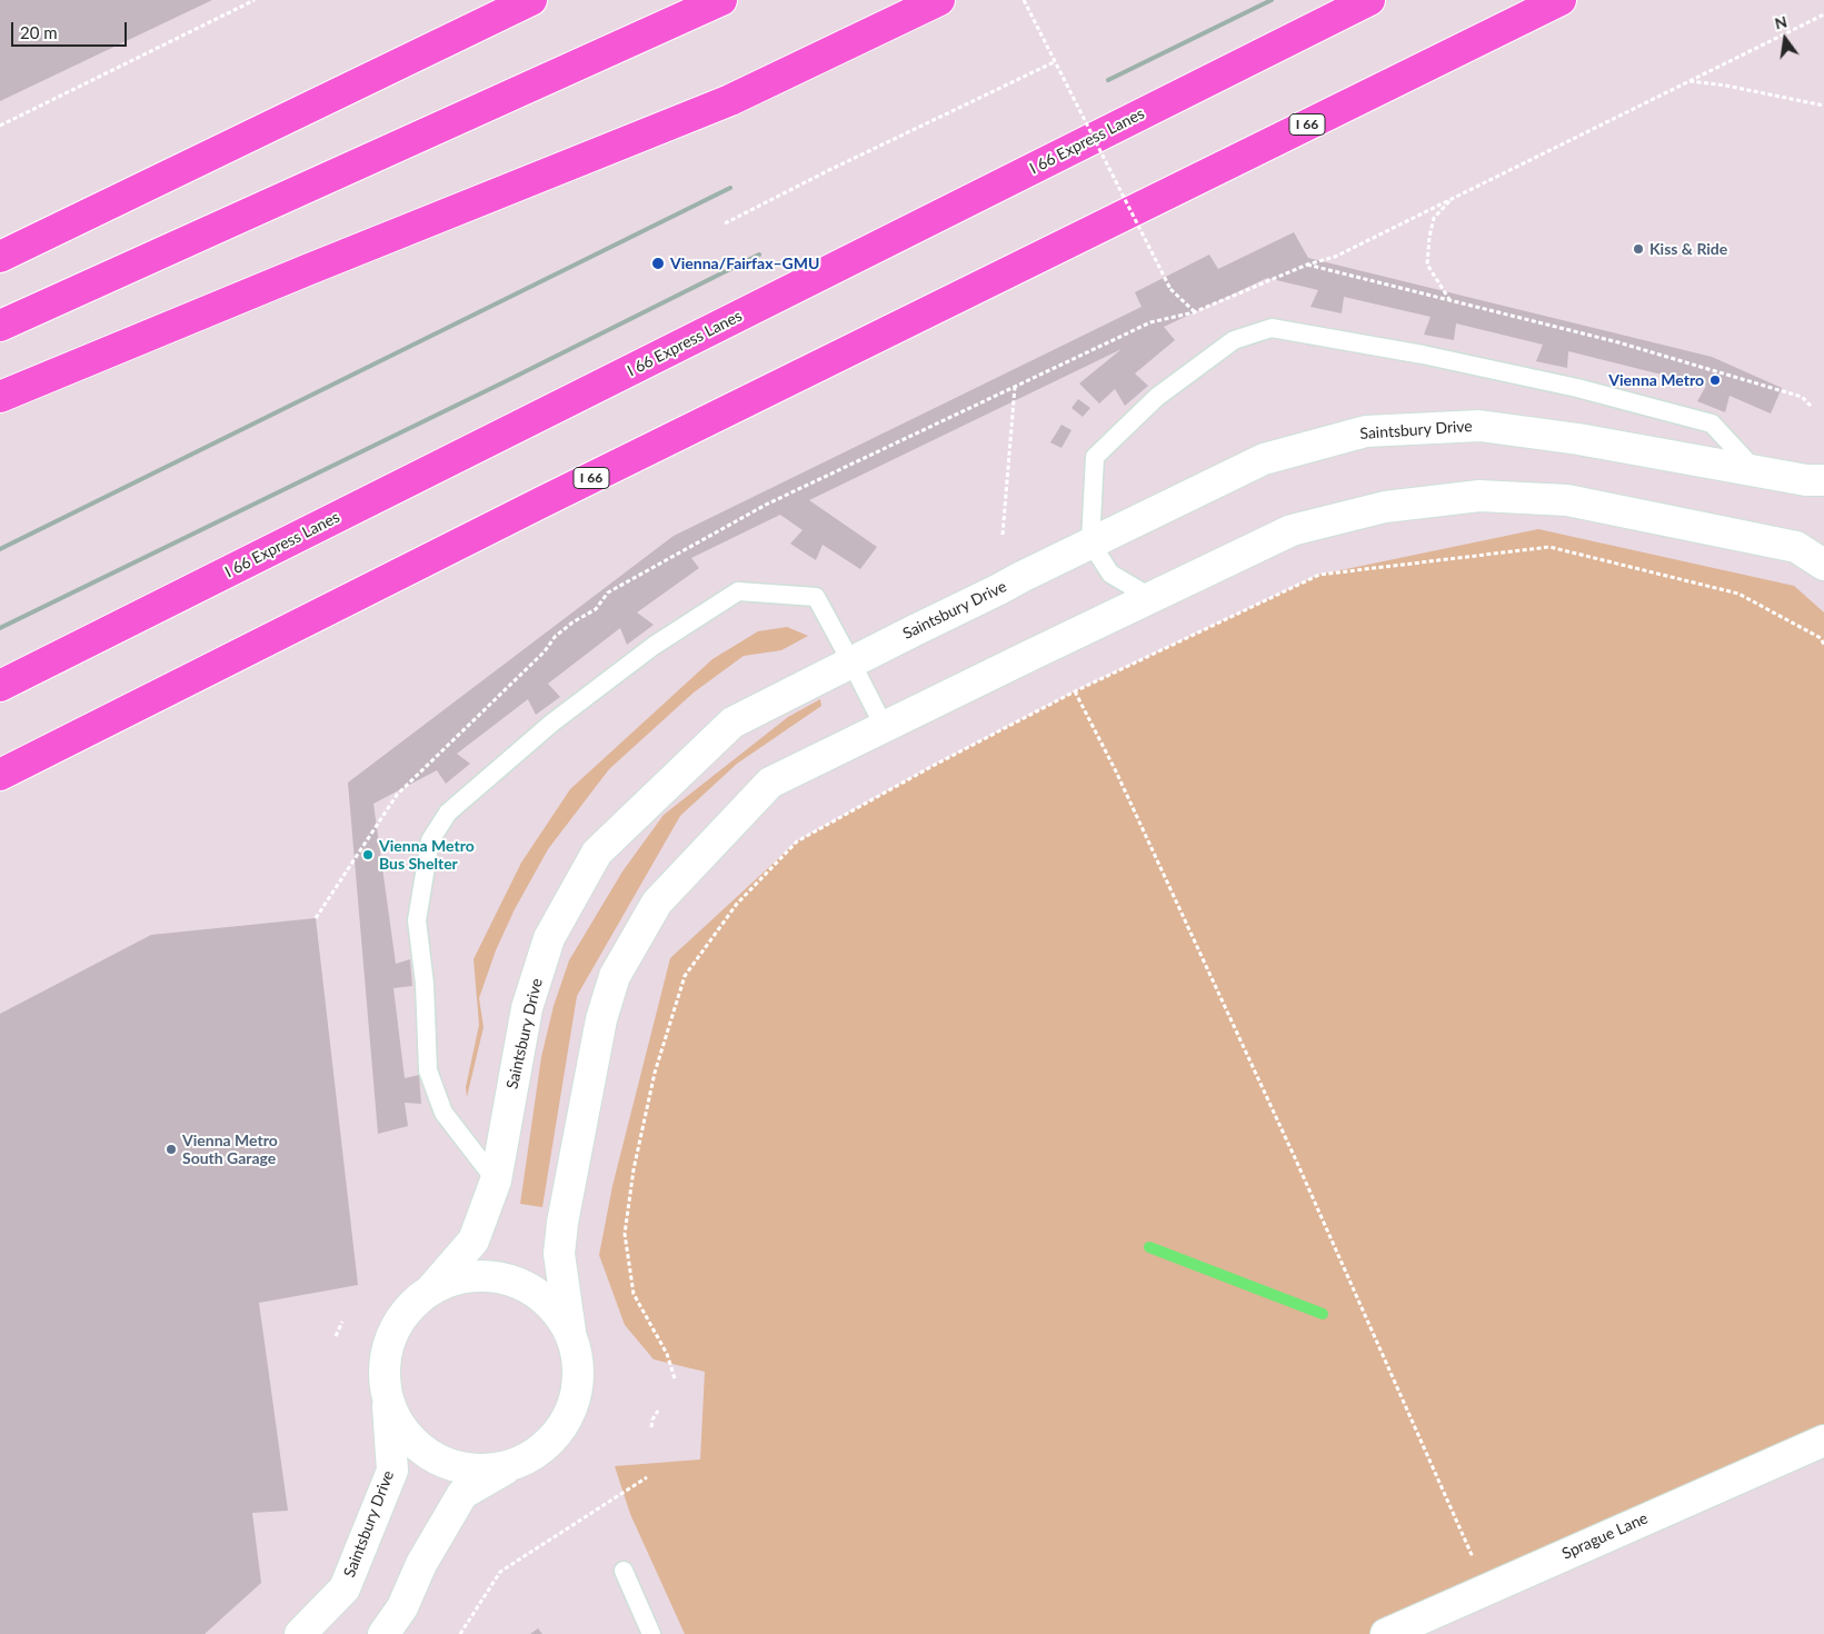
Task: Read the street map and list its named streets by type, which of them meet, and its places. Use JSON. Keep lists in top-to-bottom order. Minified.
{"streets":{"highway":["I 66","I 66 Express Lanes"],"street":["Saintsbury Drive","Sprague Lane"]},"places":["Kiss & Ride","Vienna/Fairfax–GMU","Vienna Metro","Vienna Metro Bus Shelter","Vienna Metro South Garage"],"scale_bar":"20 m","north":"top"}
